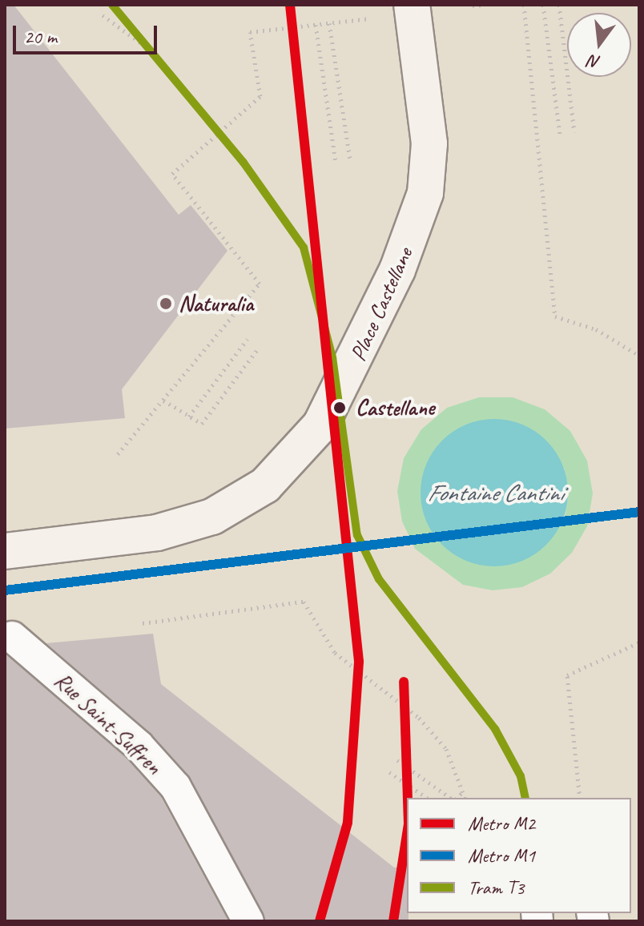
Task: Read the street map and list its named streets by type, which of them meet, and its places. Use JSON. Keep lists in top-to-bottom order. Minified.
{"streets":{"main road":["Place Castellane"],"street":["Rue Saint-Suffren"]},"water":["Fontaine Cantini"],"places":["Naturalia","Castellane"],"lines":["metro line M2","tram line T3","metro line M1"],"legend":["Metro M2","Metro M1","Tram T3"],"scale_bar":"20 m","north":"bottom"}
